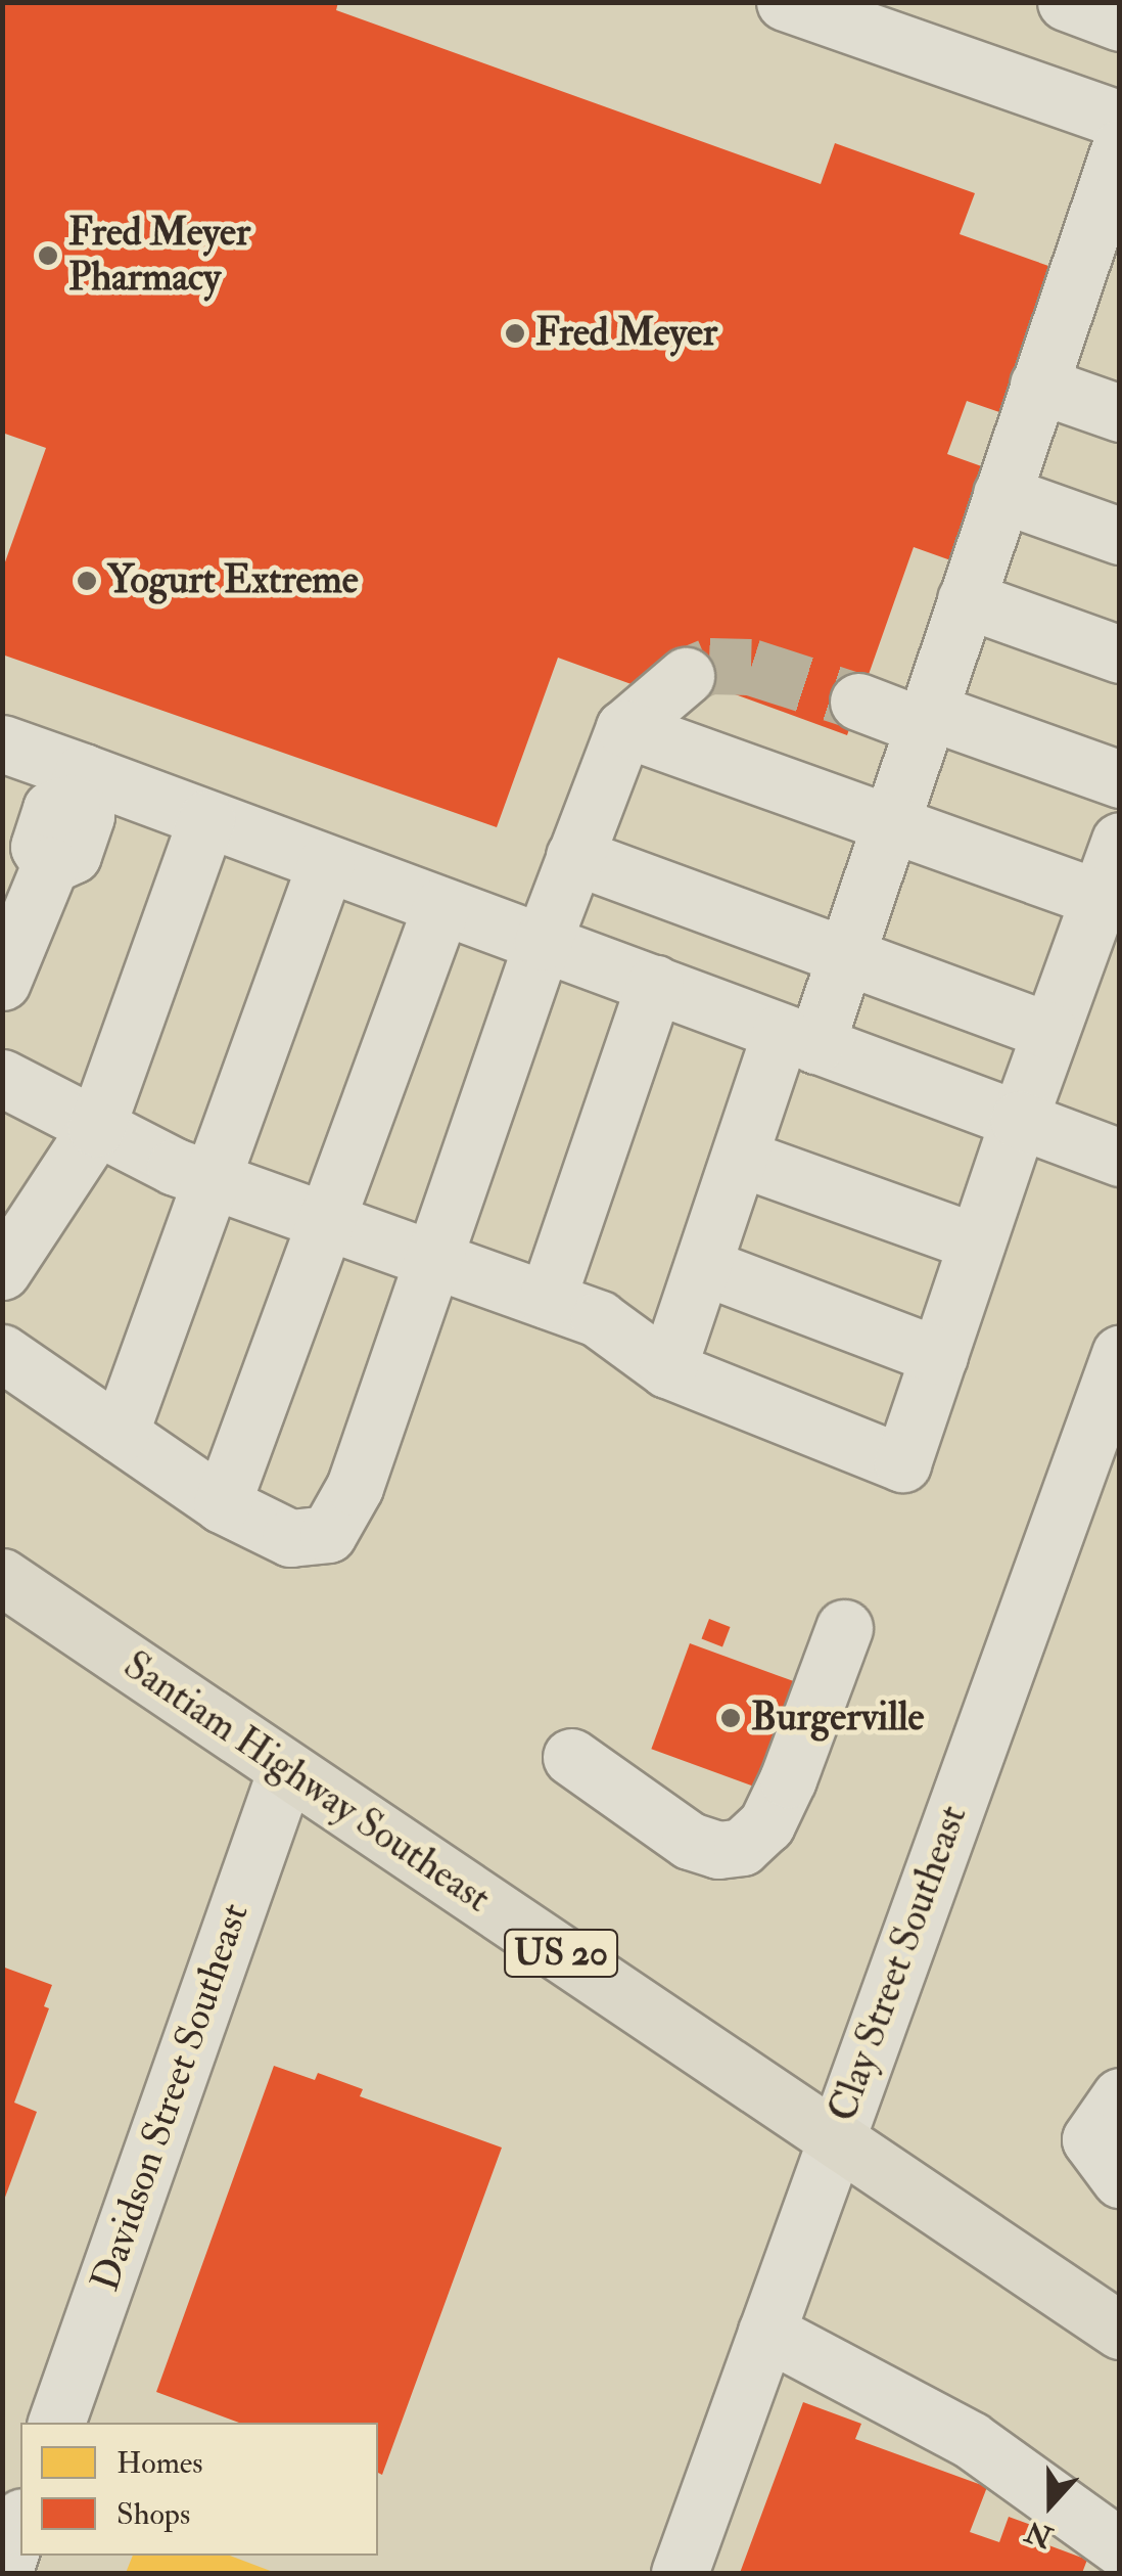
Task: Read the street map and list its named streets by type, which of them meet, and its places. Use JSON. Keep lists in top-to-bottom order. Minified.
{"streets":{"main road":["Santiam Highway Southeast","US 20"],"street":["Clay Street Southeast","Davidson Street Southeast"]},"crossings":[["Santiam Highway Southeast","Clay Street Southeast"],["Santiam Highway Southeast","Davidson Street Southeast"]],"places":["Fred Meyer Pharmacy","Fred Meyer","Yogurt Extreme","Burgerville"],"legend":["Homes","Shops"],"north":"bottom"}
